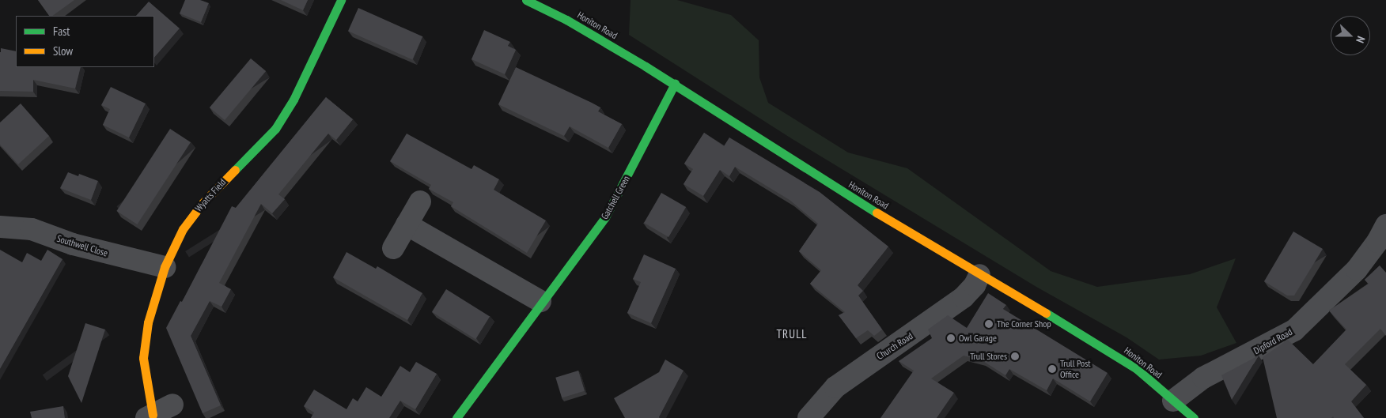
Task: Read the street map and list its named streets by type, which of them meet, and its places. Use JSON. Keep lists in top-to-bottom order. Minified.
{"streets":{"street":["Honiton Road","Wyatts Field","Gatchell Green","Southwell Close","Dipford Road","Church Road"]},"crossings":[["Honiton Road","Gatchell Green"],["Honiton Road","Dipford Road"],["Honiton Road","Church Road"],["Wyatts Field","Southwell Close"]],"districts":["TRULL"],"places":["The Corner Shop","Owl Garage","Trull Stores","Trull Post Office"],"legend":["Fast","Slow"],"north":"right"}
